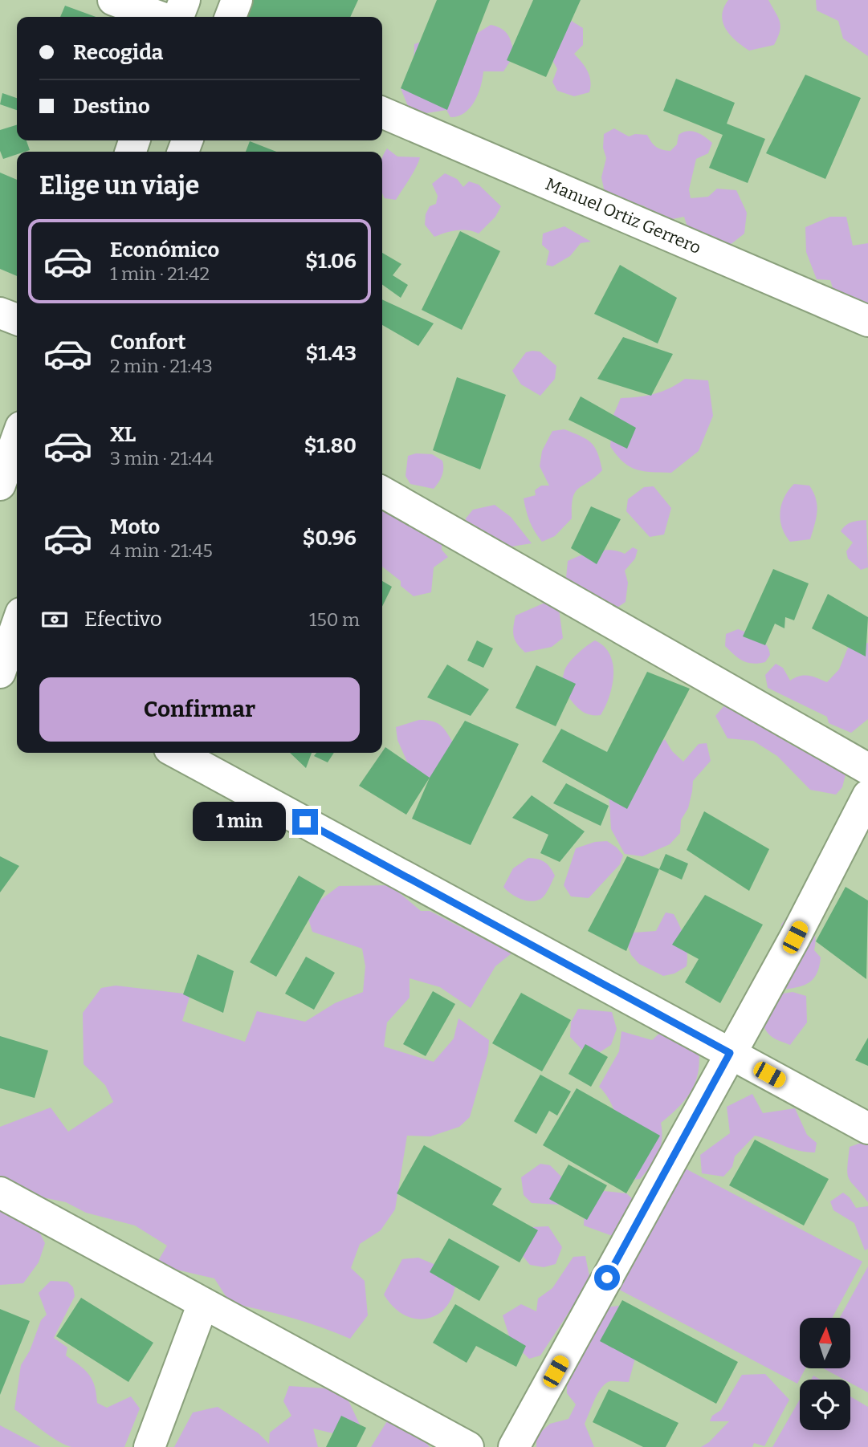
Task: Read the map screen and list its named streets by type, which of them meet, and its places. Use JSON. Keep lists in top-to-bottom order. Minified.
{"streets":{"street":["Manuel Ortiz Gerrero"]},"north":"top","page":{"banner":["Recogida","Destino"],"heading":"Elige un viaje","list":[{"name":"Económico","note":"1 min · 21:42","value":"$1.06"},{"name":"Confort","note":"2 min · 21:43","value":"$1.43"},{"name":"XL","note":"3 min · 21:44","value":"$1.80"},{"name":"Moto","note":"4 min · 21:45","value":"$0.96"}],"pay":["Efectivo","150 m"],"buttons":"Confirmar","bubble":"1 min"}}
